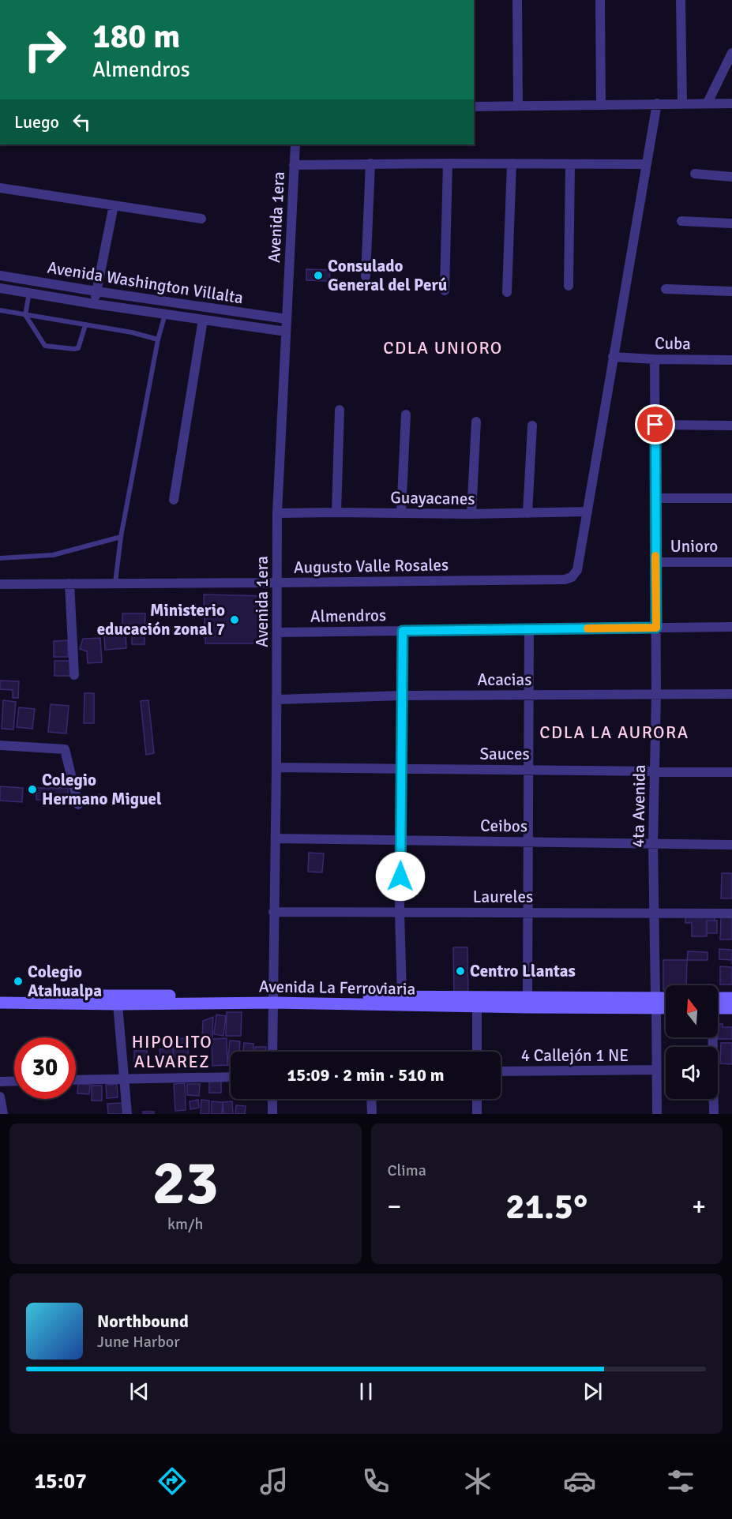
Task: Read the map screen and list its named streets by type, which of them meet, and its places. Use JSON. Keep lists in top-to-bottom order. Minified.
{"streets":{"main road":["Avenida La Ferroviaria"],"street":["Avenida 1era","Avenida Washington Villalta","Cuba","Guayacanes","Unioro","Augusto Valle Rosales","Almendros","Acacias","Sauces","4ta Avenida","Ceibos","Laureles","4 Callejón 1 NE"]},"crossings":[["Avenida 1era","Avenida Washington Villalta"],["Avenida 1era","Guayacanes"],["Avenida 1era","Augusto Valle Rosales"],["Avenida 1era","Almendros"],["Avenida 1era","Acacias"],["Avenida 1era","Sauces"],["Avenida 1era","Ceibos"],["Avenida 1era","Laureles"],["Avenida 1era","Avenida La Ferroviaria"],["Cuba","4ta Avenida"],["Guayacanes","Augusto Valle Rosales"],["Unioro","4ta Avenida"],["Almendros","4ta Avenida"],["Acacias","4ta Avenida"],["Sauces","4ta Avenida"],["4ta Avenida","Ceibos"],["4ta Avenida","Laureles"],["4ta Avenida","Avenida La Ferroviaria"],["4ta Avenida","4 Callejón 1 NE"]],"districts":["CDLA UNIORO","CDLA LA AURORA","HIPOLITO ALVAREZ"],"places":["Consulado General del Perú","Ministerio educación zonal 7","Colegio Hermano Miguel","Centro Llantas","Colegio Atahualpa"],"north":"top","page":{"turn":["180 m","Almendros"],"then":"Luego","limit":"30","trip":"15:09 · 2 min · 510 m","tile":[["23","km/h"],"Clima"],"heat":["−","21.5°","+"],"song":["Northbound","June Harbor"],"tabs":"15:07"}}
